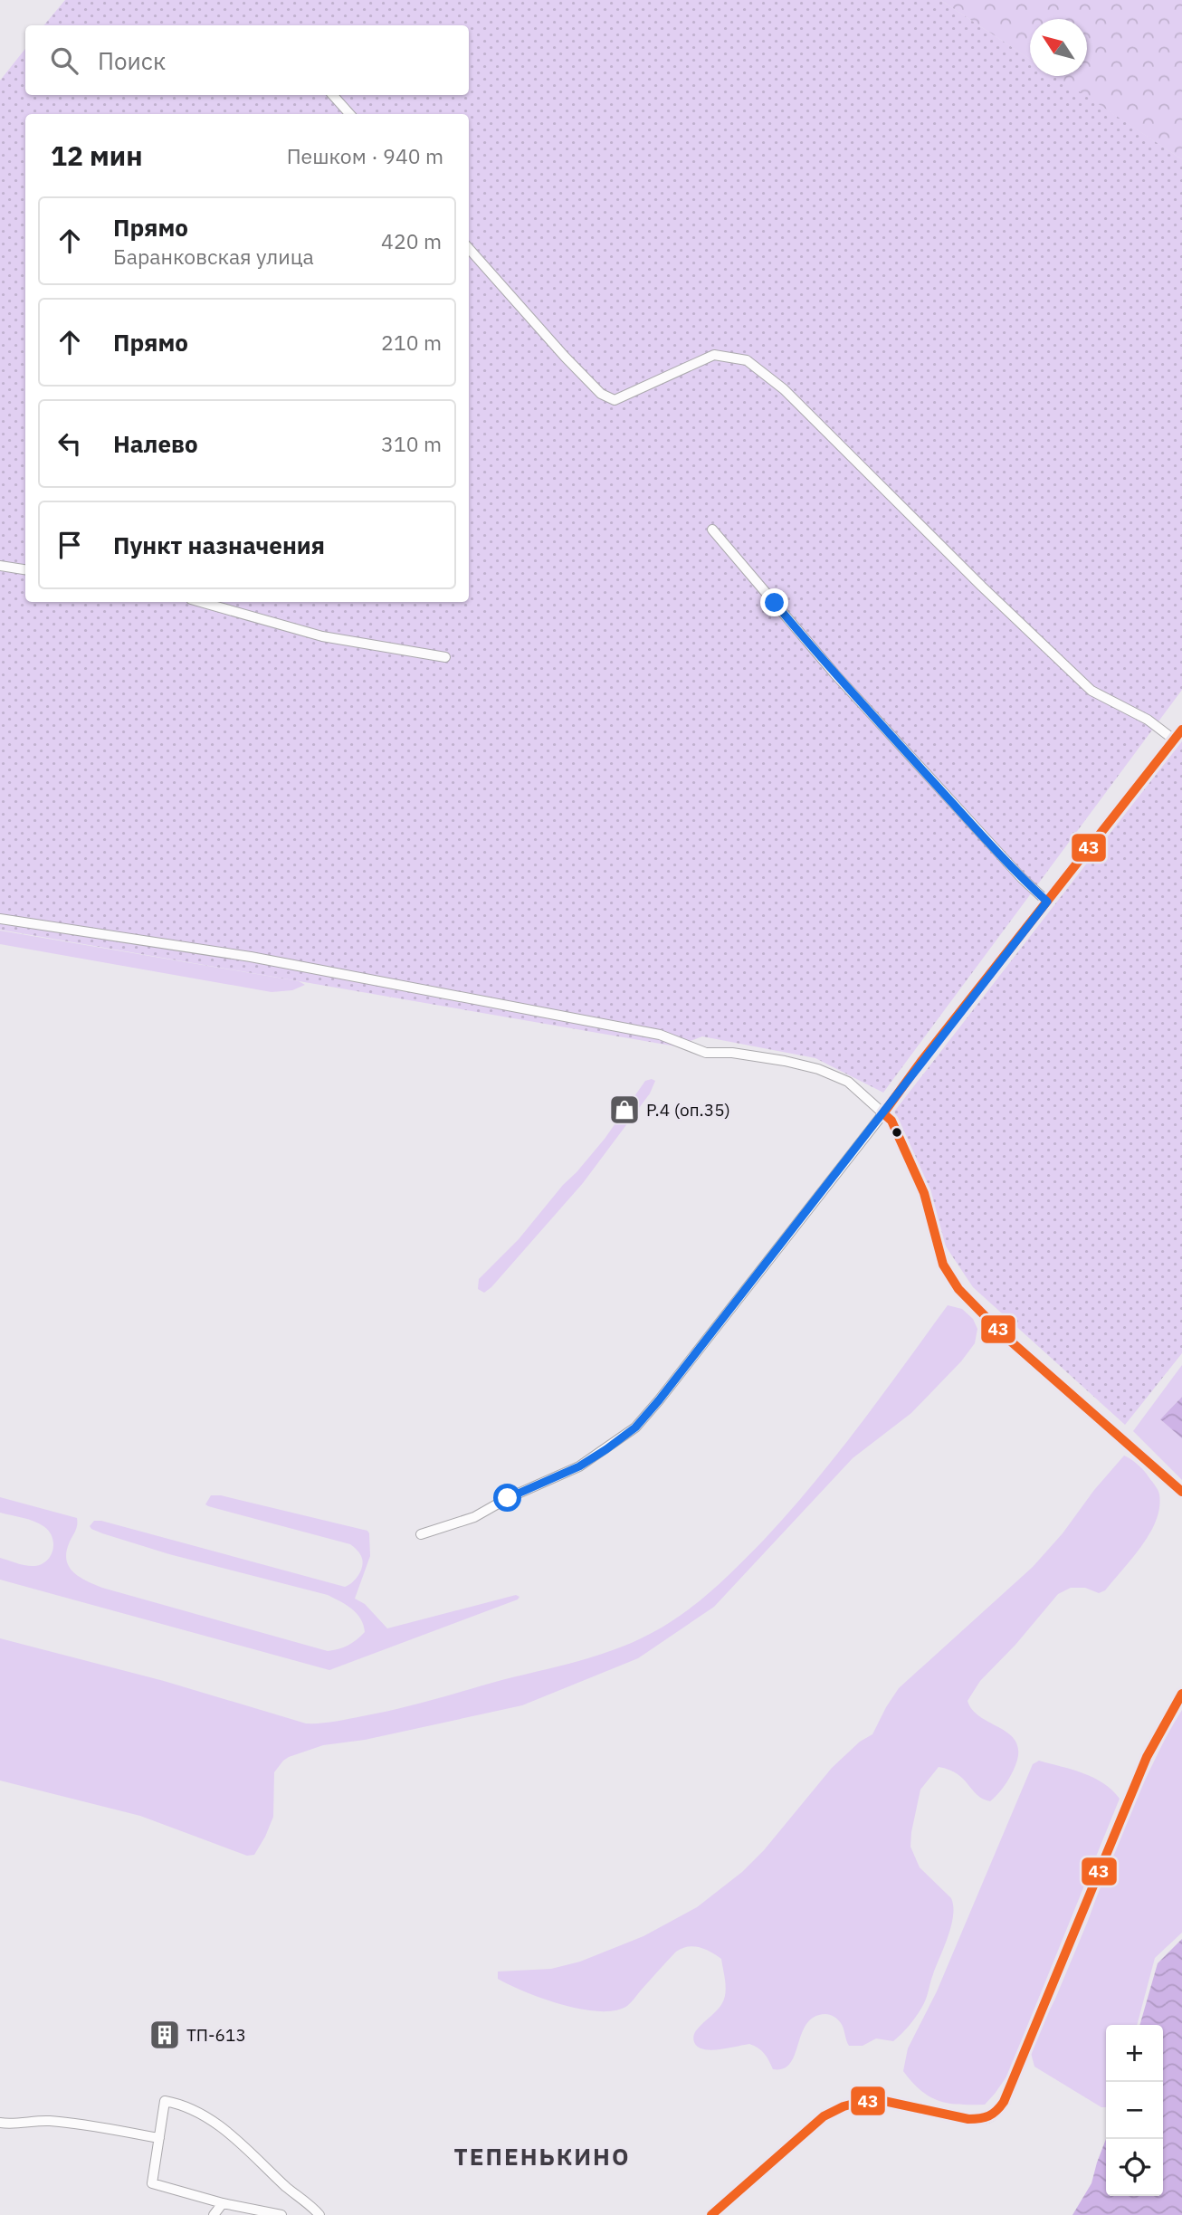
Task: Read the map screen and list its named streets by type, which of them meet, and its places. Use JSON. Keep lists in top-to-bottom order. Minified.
{"districts":["ТЕПЕНЬКИНО"],"places":{"shop":["Р.4 (оп.35)"],"building":["ТП-613"]},"lines":["transit line 43"],"north":"top left","page":{"search":"Поиск","heading":["12 мин","Пешком · 940 m"],"list":[["Прямо","Баранковская улица","420 m"],["Прямо","210 m"],["Налево","310 m"],"Пункт назначения"],"map_buttons":["+","−"]}}
